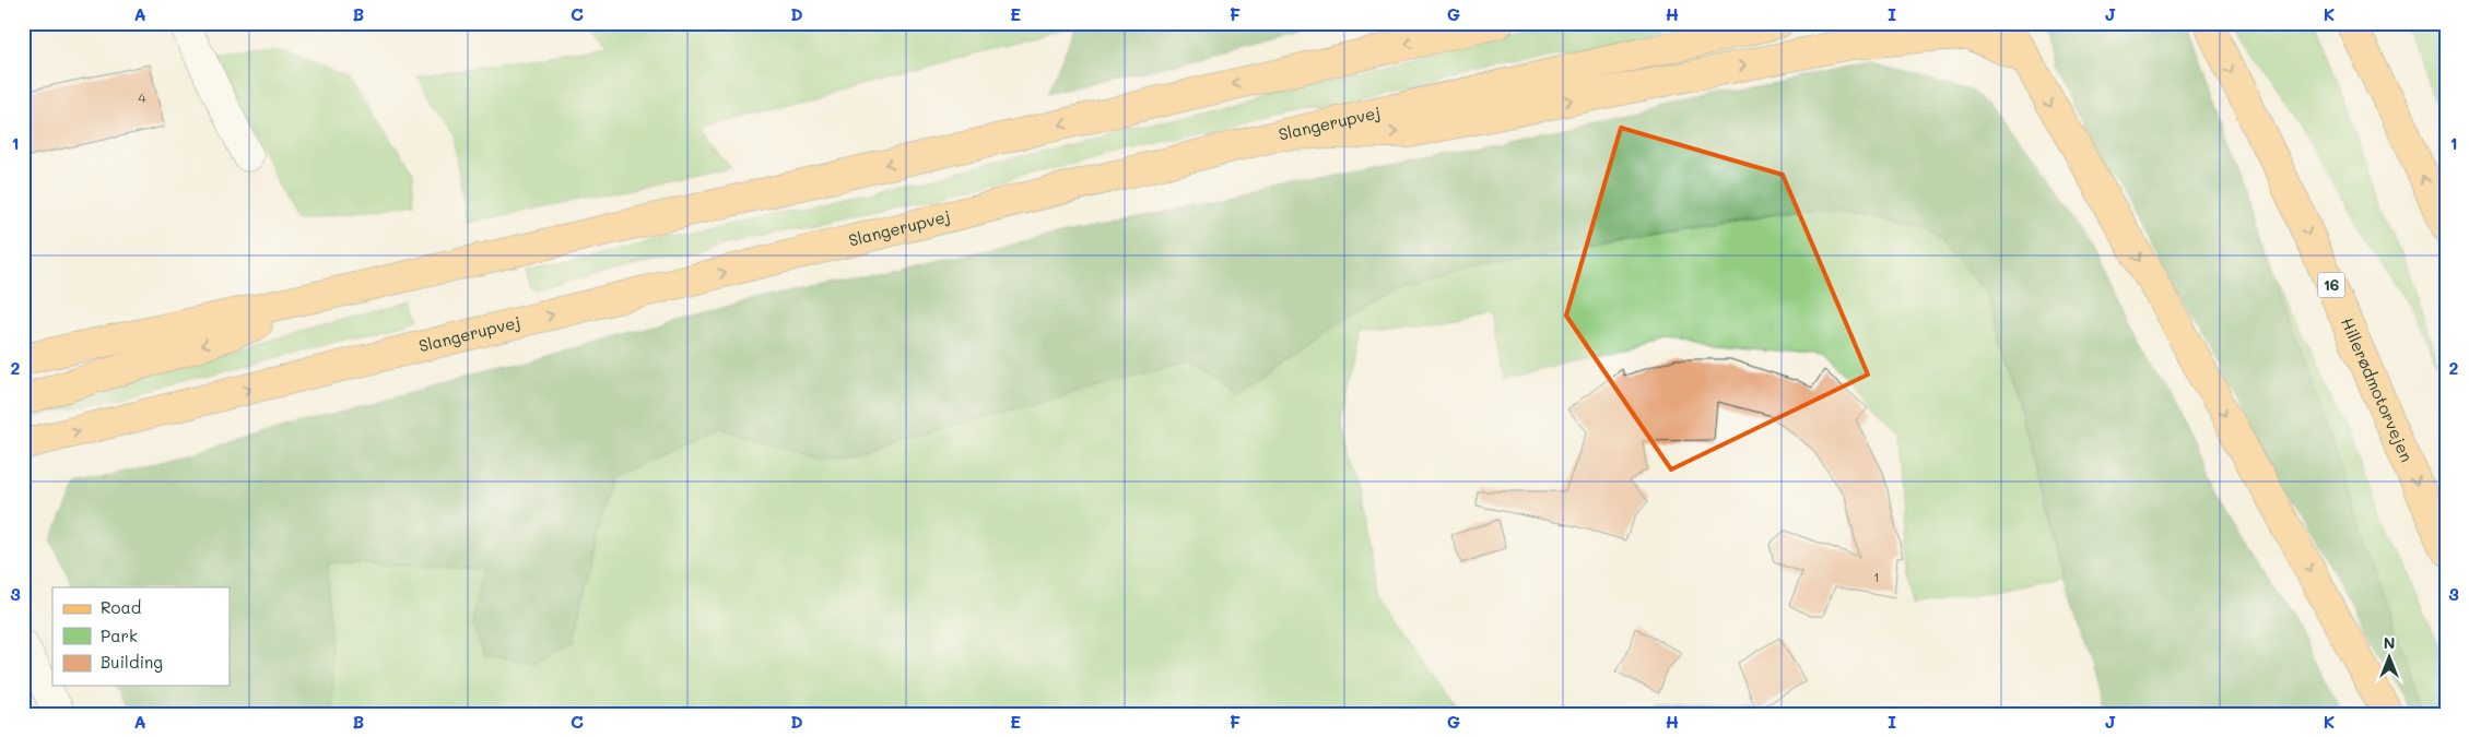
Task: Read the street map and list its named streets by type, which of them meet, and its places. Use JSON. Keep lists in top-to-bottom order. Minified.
{"streets":{"main road":["Slangerupvej","16","Hillerødmotorvejen"]},"house_numbers":["4","1"],"legend":["Road","Park","Building"],"north":"top","grid":{"columns":["A","B","C","D","E","F","G","H","I","J","K"],"rows":["1","2","3"]}}
